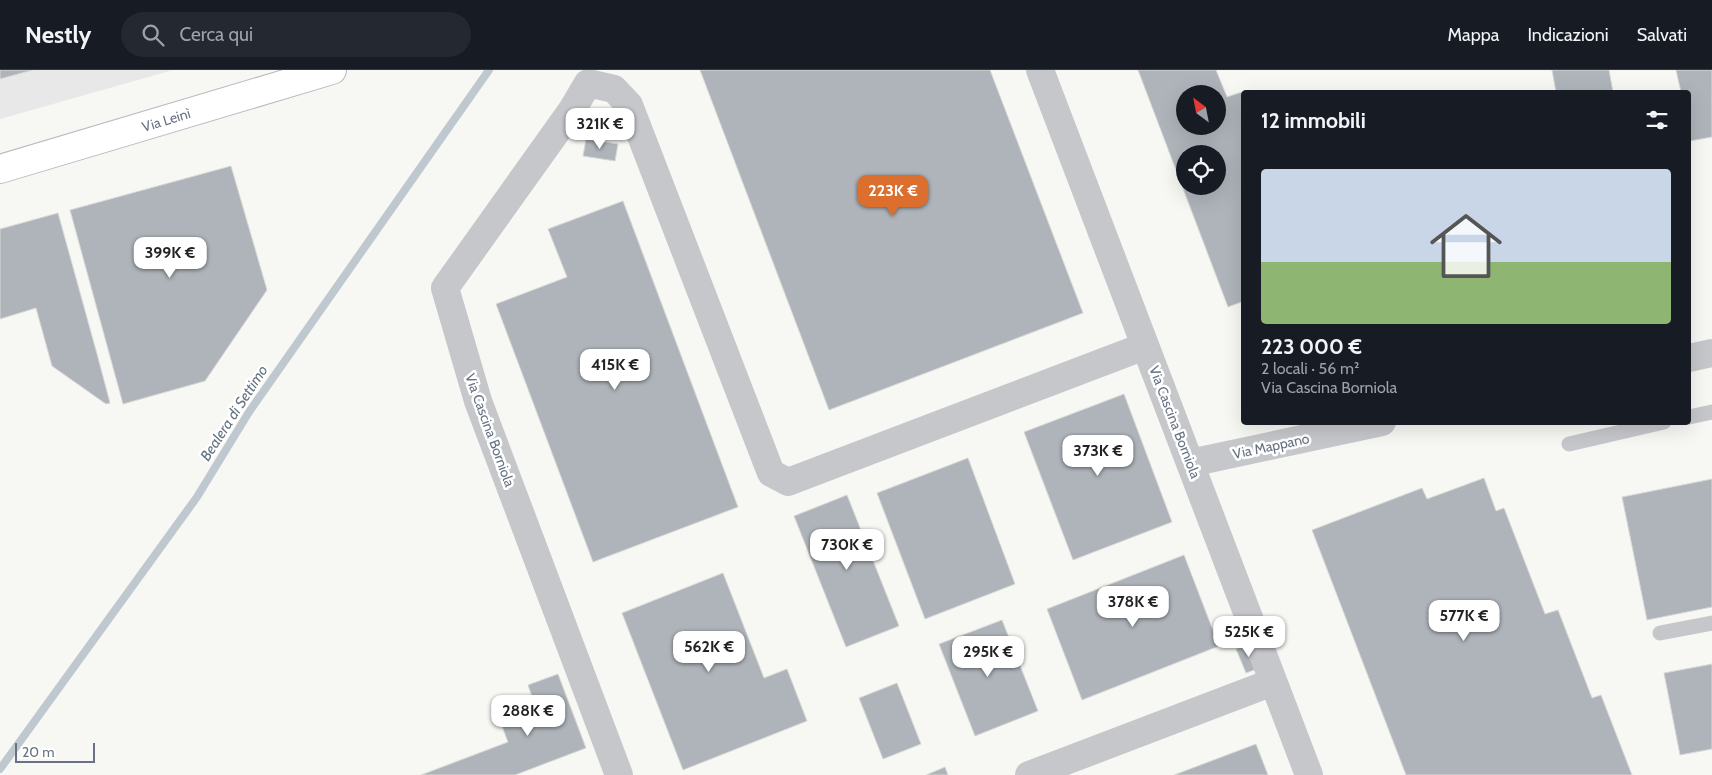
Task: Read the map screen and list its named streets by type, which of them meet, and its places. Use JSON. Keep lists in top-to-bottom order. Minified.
{"streets":{"street":["Via Leinì","Via Cascina Borniola","Via Mappano"]},"crossings":[["Via Cascina Borniola","Via Mappano"]],"water":["Bealera di Settimo"],"scale_bar":"20 m","north":"top left","page":{"header":"Nestly","search":"Cerca qui","nav":["Mappa","Indicazioni","Salvati"],"heading":"12 immobili","price":["321K €","223K €","399K €","415K €","373K €","730K €","378K €","577K €","525K €","562K €","295K €","288K €"],"list":[{"name":"223 000 €","note":"2 locali · 56 m² · Via Cascina Borniola"}],"scale":"20 m"}}
